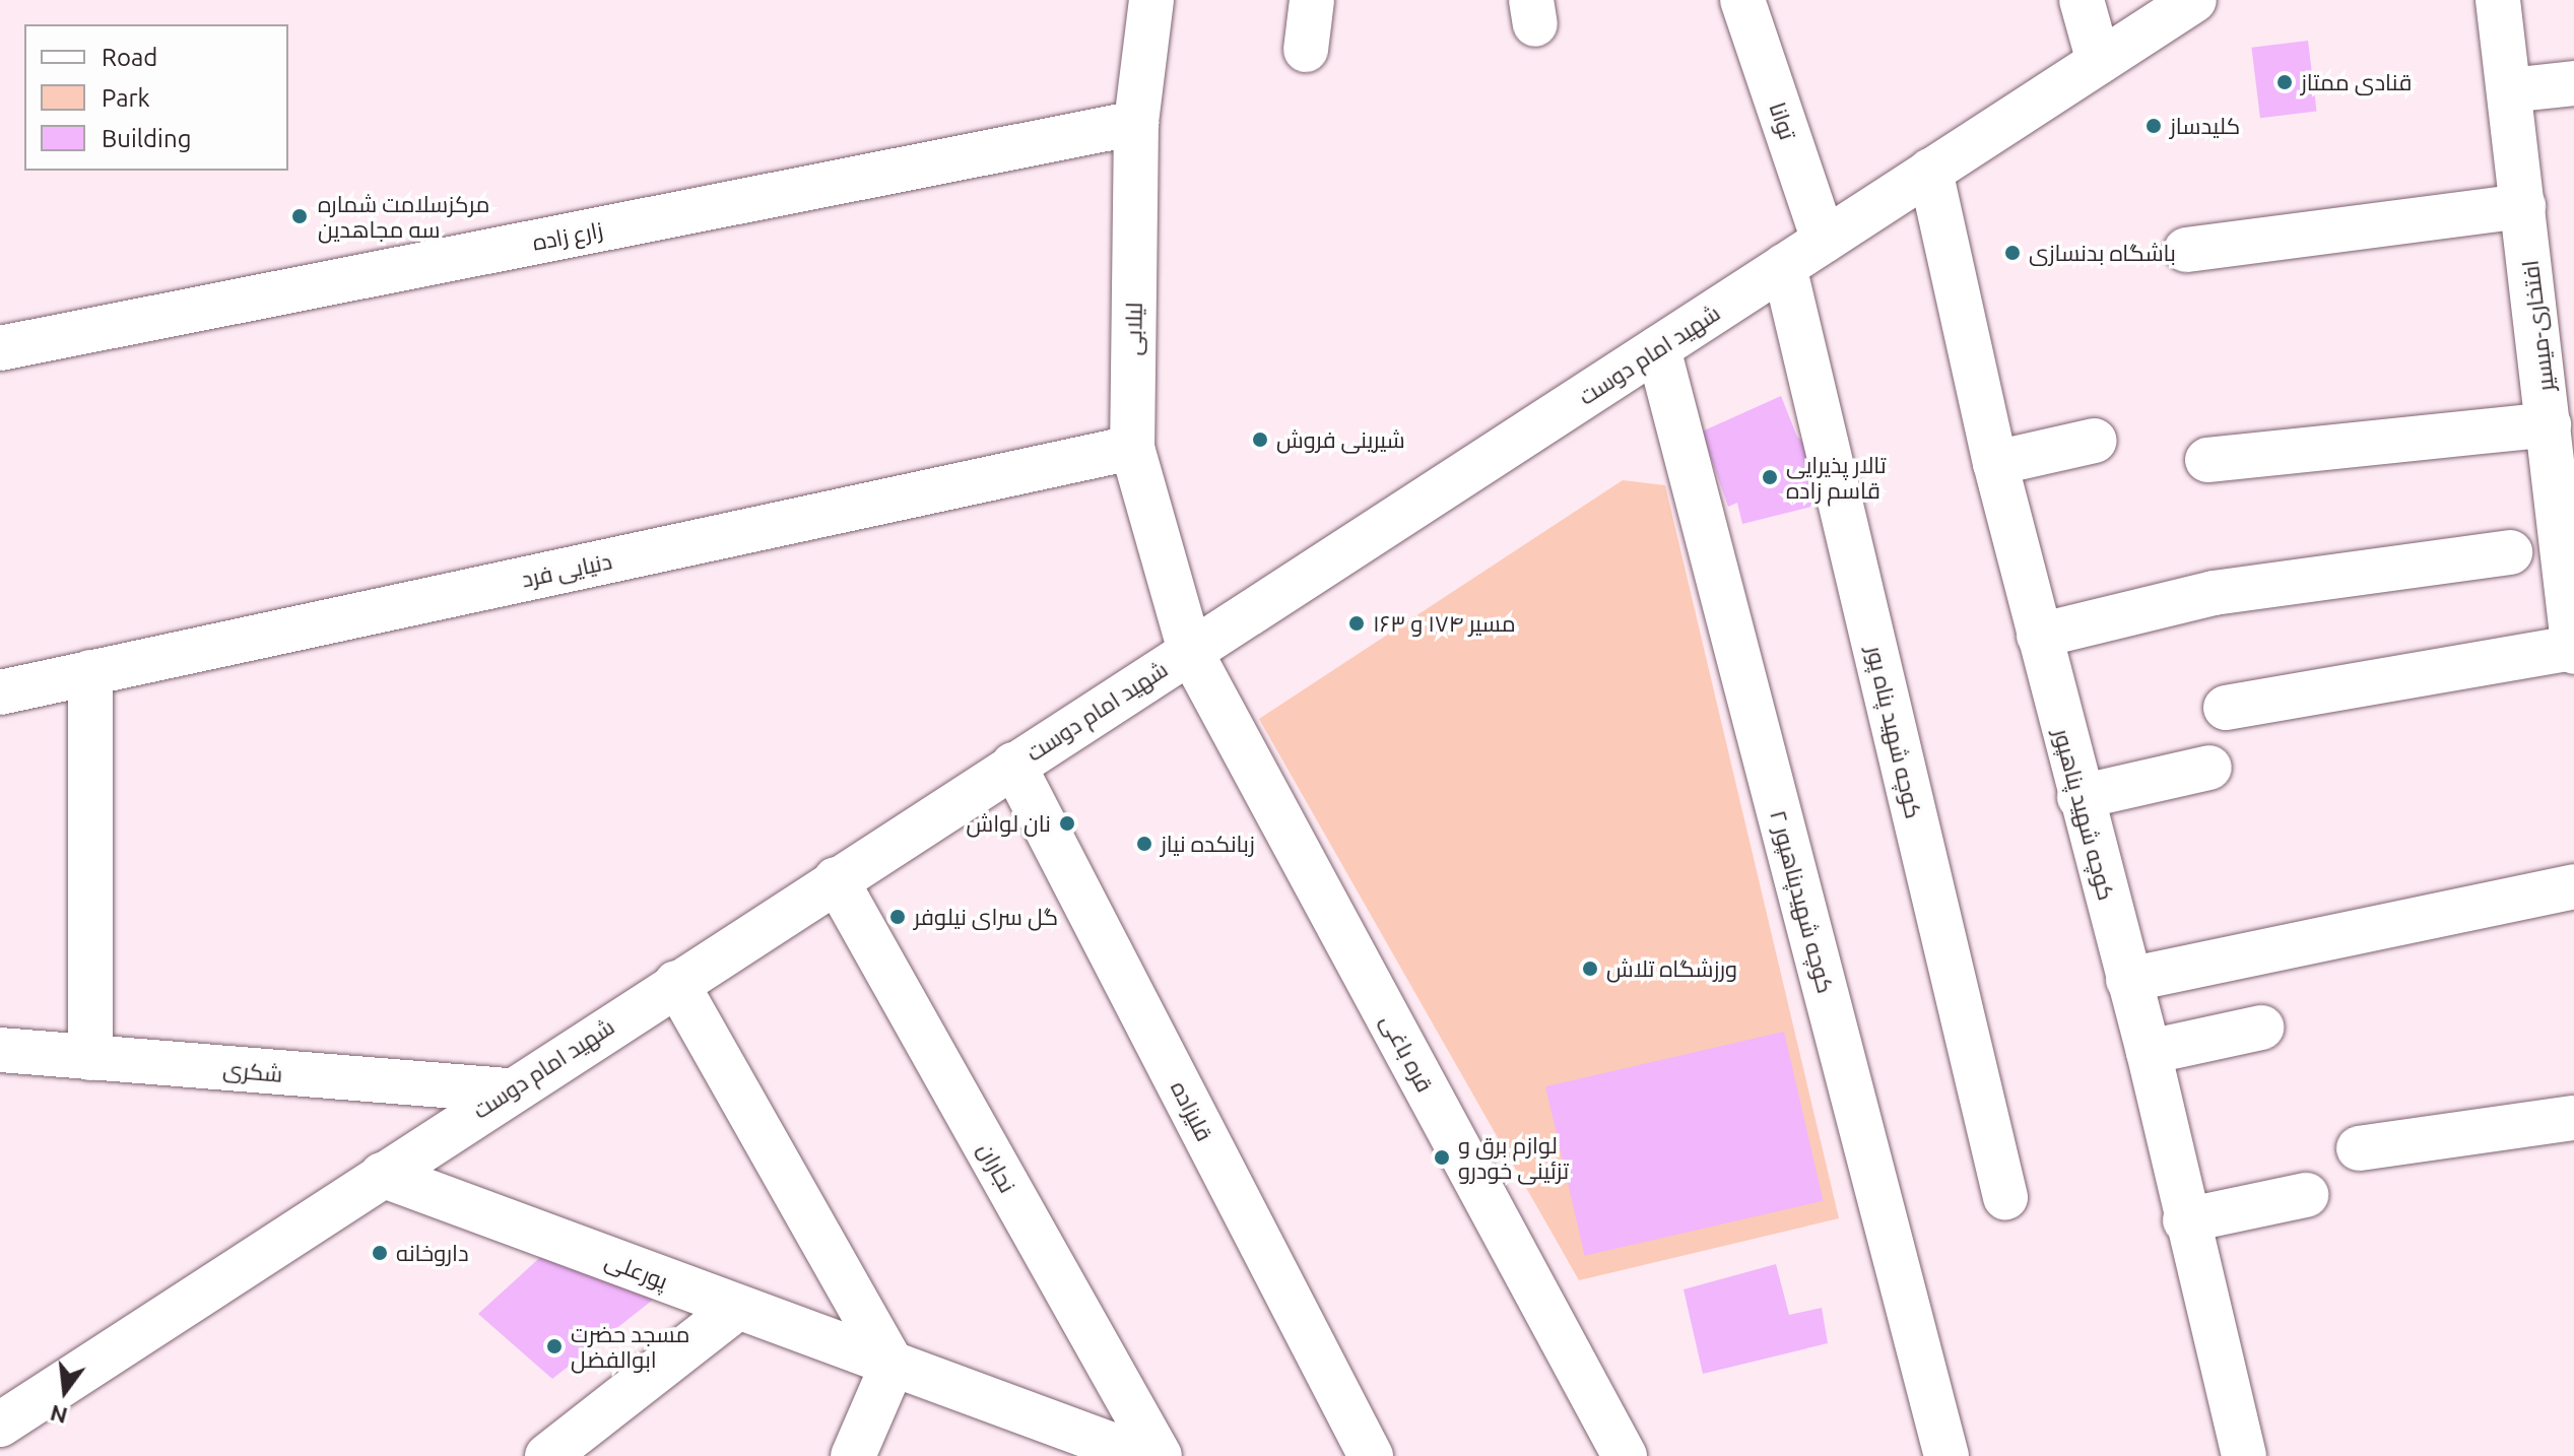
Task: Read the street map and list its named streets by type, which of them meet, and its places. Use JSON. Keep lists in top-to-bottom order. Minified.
{"streets":{"street":["توانا","زارع زاده","افتخاری-میسیر","لیلابی","شهید امام دوست","دنیایی فرد","کوچه شهید پناه پور","کوچه شهید پناهپور","۲ کوچه شهیدپناهپور","قره باغی","شکری","قلیزاده","نجاران","پورعلی"]},"crossings":[["توانا","شهید امام دوست"],["زارع زاده","لیلابی"],["لیلابی","شهید امام دوست"],["لیلابی","دنیایی فرد"],["لیلابی","قره باغی"],["شهید امام دوست","کوچه شهید پناه پور"],["شهید امام دوست","کوچه شهید پناهپور"],["شهید امام دوست","۲ کوچه شهیدپناهپور"],["شهید امام دوست","قره باغی"],["شهید امام دوست","شکری"],["شهید امام دوست","قلیزاده"],["شهید امام دوست","نجاران"],["شهید امام دوست","پورعلی"]],"places":["قنادی ممتاز","کلیدساز","مرکزسلامت شماره سه مجاهدین","باشگاه بدنسازی","شیرینی فروش","تالار پذیرایی قاسم زاده","مسیر ۱۷۴ و ۱۶۳","نان لواش","زبانکده نیاز","گل سرای نیلوفر","ورزشگاه تلاش","لوازم برق و تزئینی خودرو","داروخانه","مسجد حضرت ابوالفضل"],"legend":["Road","Park","Building"],"north":"bottom"}
